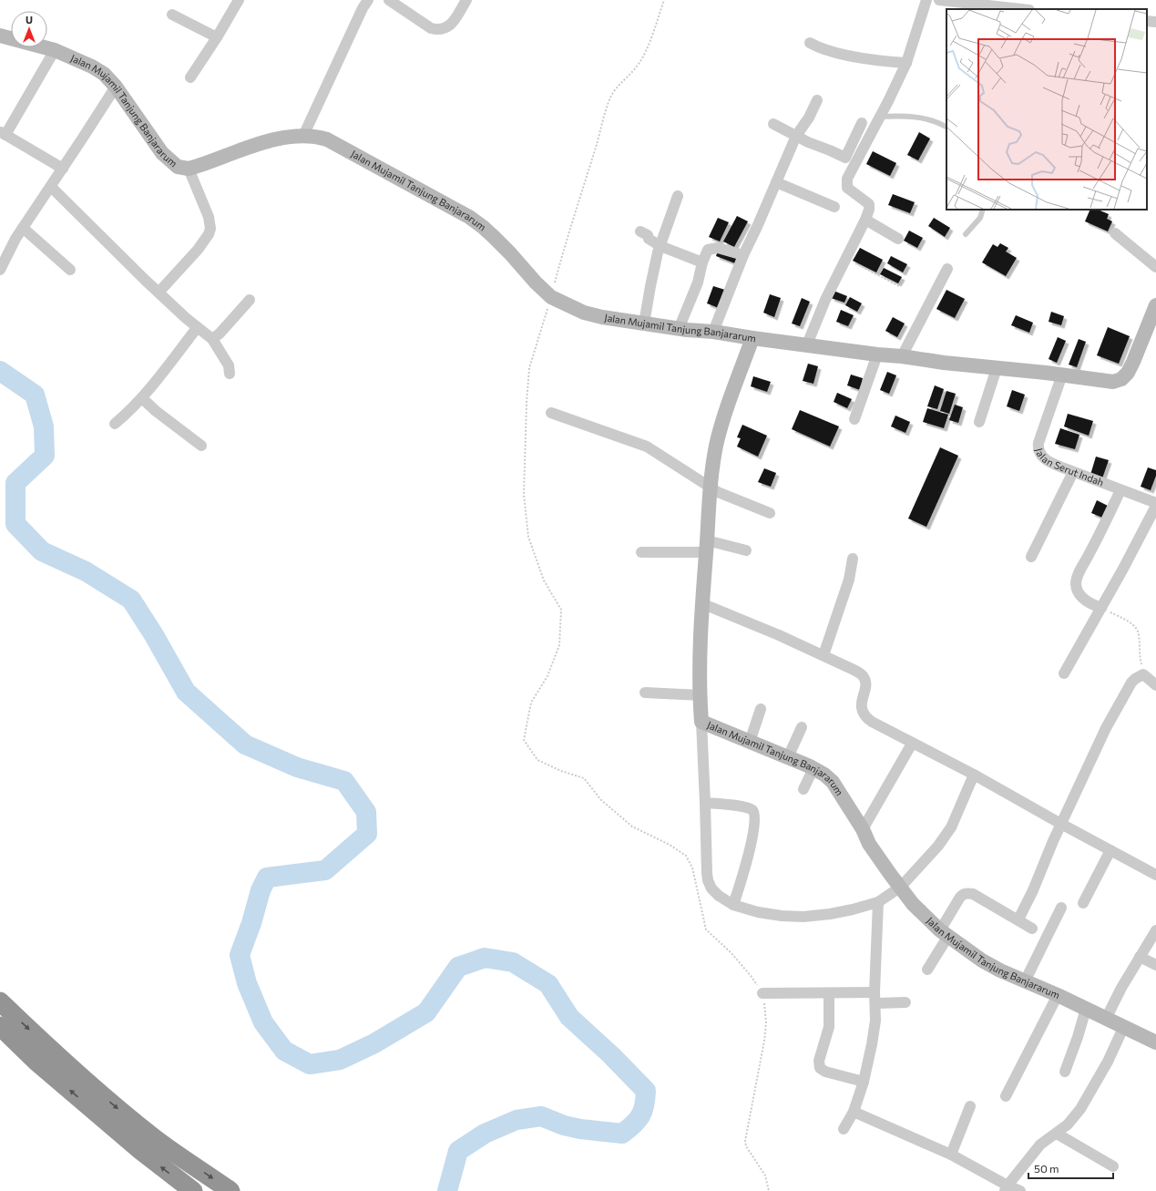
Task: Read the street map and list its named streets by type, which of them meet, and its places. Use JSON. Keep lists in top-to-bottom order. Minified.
{"streets":{"street":["Jalan Mujamil Tanjung Banjararum","Jalan Serut Indah"]},"scale_bar":"50 m","north":"top"}
